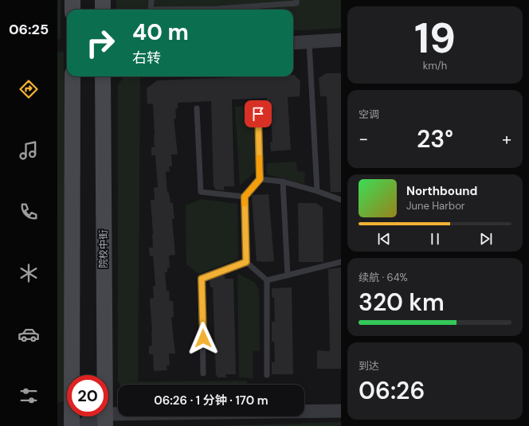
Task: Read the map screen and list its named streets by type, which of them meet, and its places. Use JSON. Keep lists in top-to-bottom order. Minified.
{"streets":{"main road":["院校中街"]},"page":{"tabs":"06:25","tile":[["19","km/h"],"空调",["续航 · 64%","320 km"],["到达","06:26"]],"turn":["40 m","右转"],"heat":["−","23°","+"],"song":["Northbound","June Harbor"],"limit":"20","trip":"06:26 · 1 分钟 · 170 m"}}
